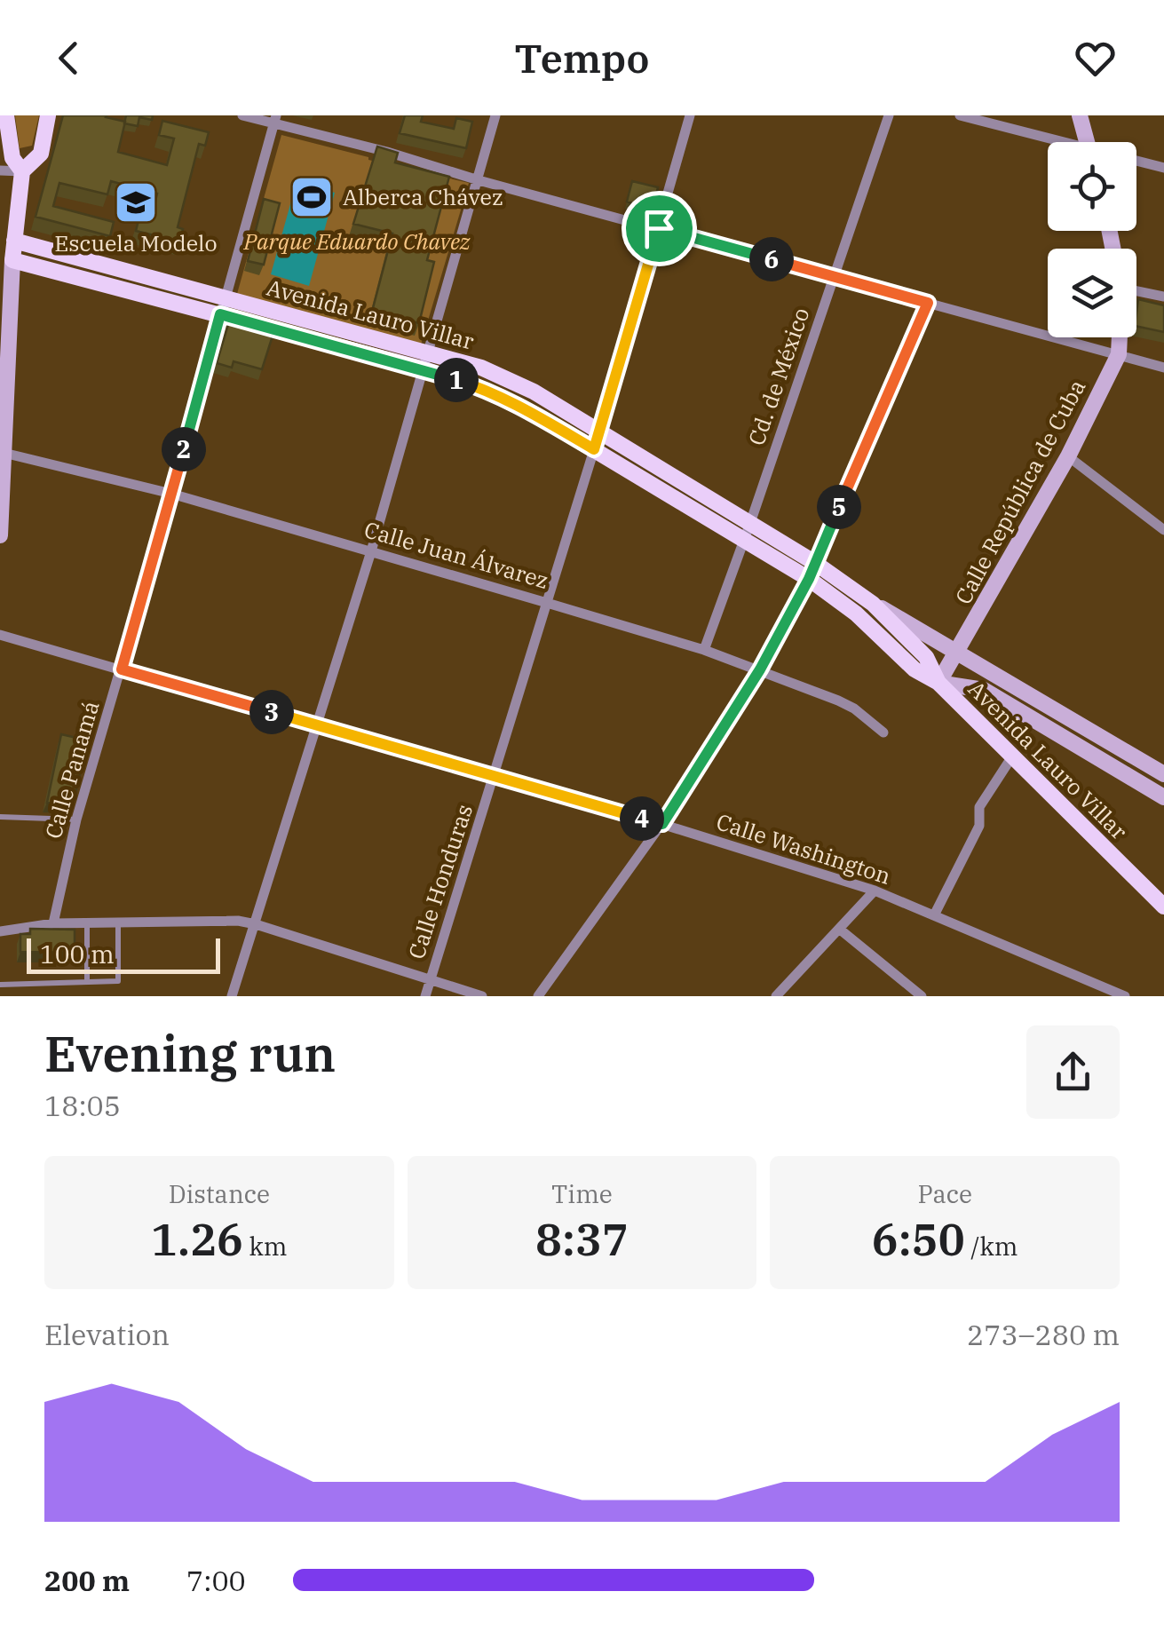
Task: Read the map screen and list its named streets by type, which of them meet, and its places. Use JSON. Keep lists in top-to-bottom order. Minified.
{"streets":{"main road":["Avenida Lauro Villar","Calle República de Cuba"],"street":["Cd. de México","Calle Juan Álvarez","Calle Panamá","Calle Washington","Calle Honduras"]},"crossings":[["Avenida Lauro Villar","Cd. de México"],["Avenida Lauro Villar","Calle República de Cuba"],["Avenida Lauro Villar","Calle Panamá"],["Avenida Lauro Villar","Calle Honduras"],["Cd. de México","Calle Juan Álvarez"],["Calle Juan Álvarez","Calle Panamá"],["Calle Juan Álvarez","Calle Honduras"],["Calle Panamá","Calle Washington"],["Calle Washington","Calle Honduras"]],"parks":["Parque Eduardo Chavez"],"places":{"sports":["Alberca Chávez"],"school or university":["Escuela Modelo"]},"scale_bar":"100 m","page":{"header":"Tempo","pins":["6","1","2","5","3","4"],"scale":"100 m","heading":["Evening run","18:05"],"stats":[["Distance","1.26 km"],["Time","8:37"],["Pace","6:50 /km"]],"chart":["Elevation","273–280 m"],"list":[{"name":"200 m","note":"7:00"}]}}
